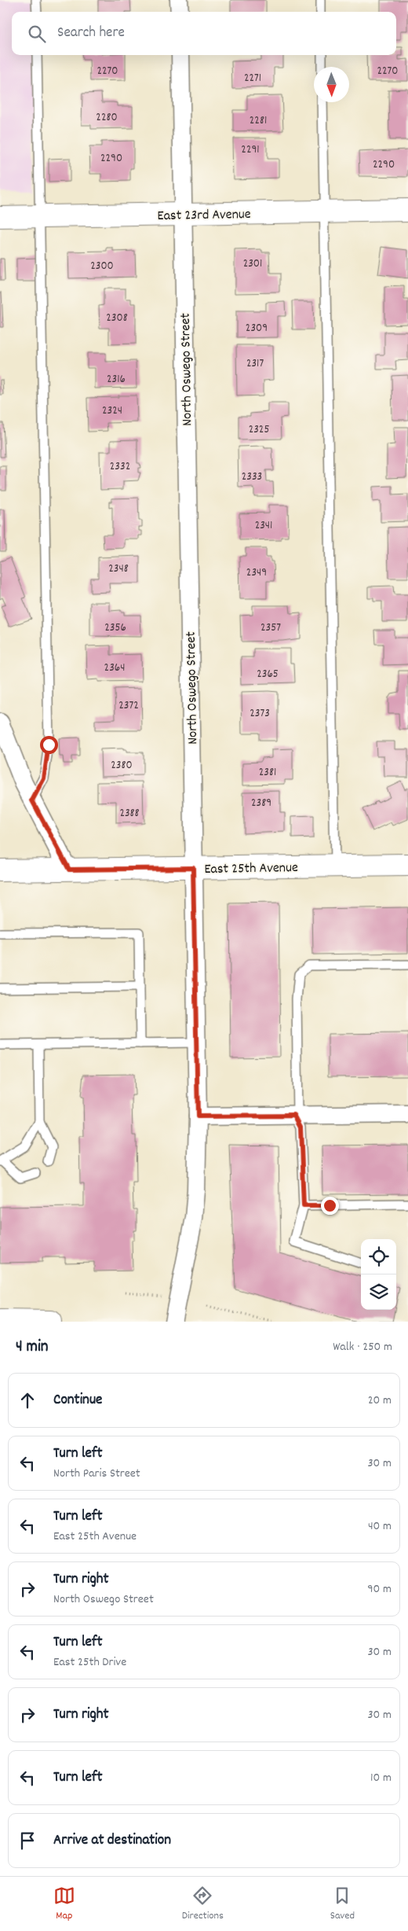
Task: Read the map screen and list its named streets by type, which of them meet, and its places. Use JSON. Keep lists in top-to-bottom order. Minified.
{"streets":{"street":["East 23rd Avenue","North Oswego Street","East 25th Avenue"]},"crossings":[["East 23rd Avenue","North Oswego Street"],["North Oswego Street","East 25th Avenue"]],"house_numbers":["2270","2270","2271","2280","2281","2291","2290","2290","2301","2300","2308","2309","2317","2316","2324","2325","2332","2333","2341","2348","2349","2356","2357","2364","2365","2372","2373","2380","2381","2389","2388"],"north":"bottom","page":{"search":"Search here","heading":["4 min","Walk · 250 m"],"list":[["Continue","20 m"],["Turn left","North Paris Street","30 m"],["Turn left","East 25th Avenue","40 m"],["Turn right","North Oswego Street","90 m"],["Turn left","East 25th Drive","30 m"],["Turn right","30 m"],["Turn left","10 m"],"Arrive at destination"],"nav":["Map","Directions","Saved"]}}
